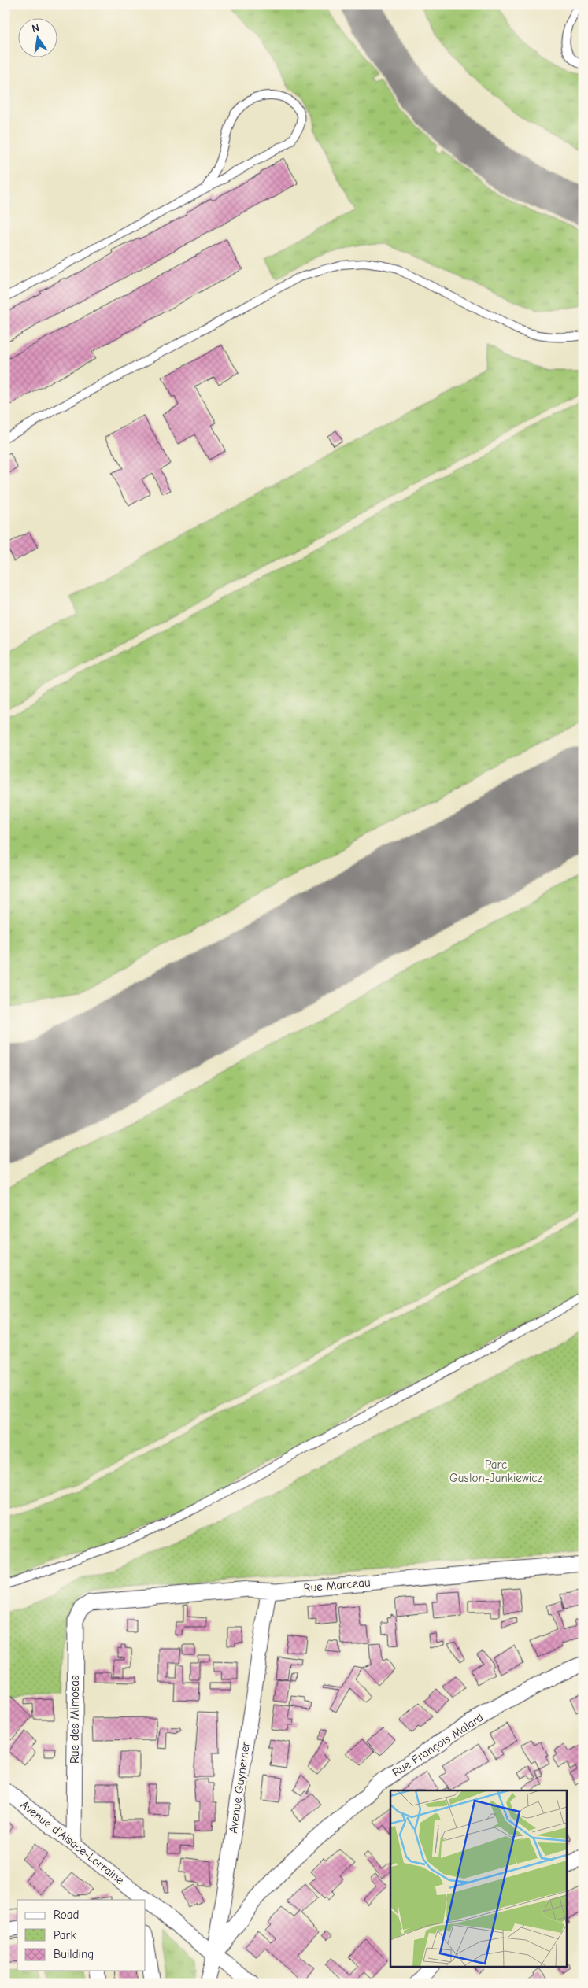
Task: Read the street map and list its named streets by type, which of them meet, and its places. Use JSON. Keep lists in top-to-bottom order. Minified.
{"streets":{"street":["Rue Marceau","Rue des Mimosas","Rue François Malard","Avenue Guynemer","Avenue d'Alsace-Lorraine"]},"crossings":[["Rue Marceau","Rue des Mimosas"],["Rue Marceau","Avenue Guynemer"],["Rue des Mimosas","Avenue d'Alsace-Lorraine"],["Rue François Malard","Avenue Guynemer"],["Rue François Malard","Avenue d'Alsace-Lorraine"],["Avenue Guynemer","Avenue d'Alsace-Lorraine"]],"parks":["Parc Gaston-Jankiewicz"],"legend":["Road","Park","Building"],"north":"top"}
